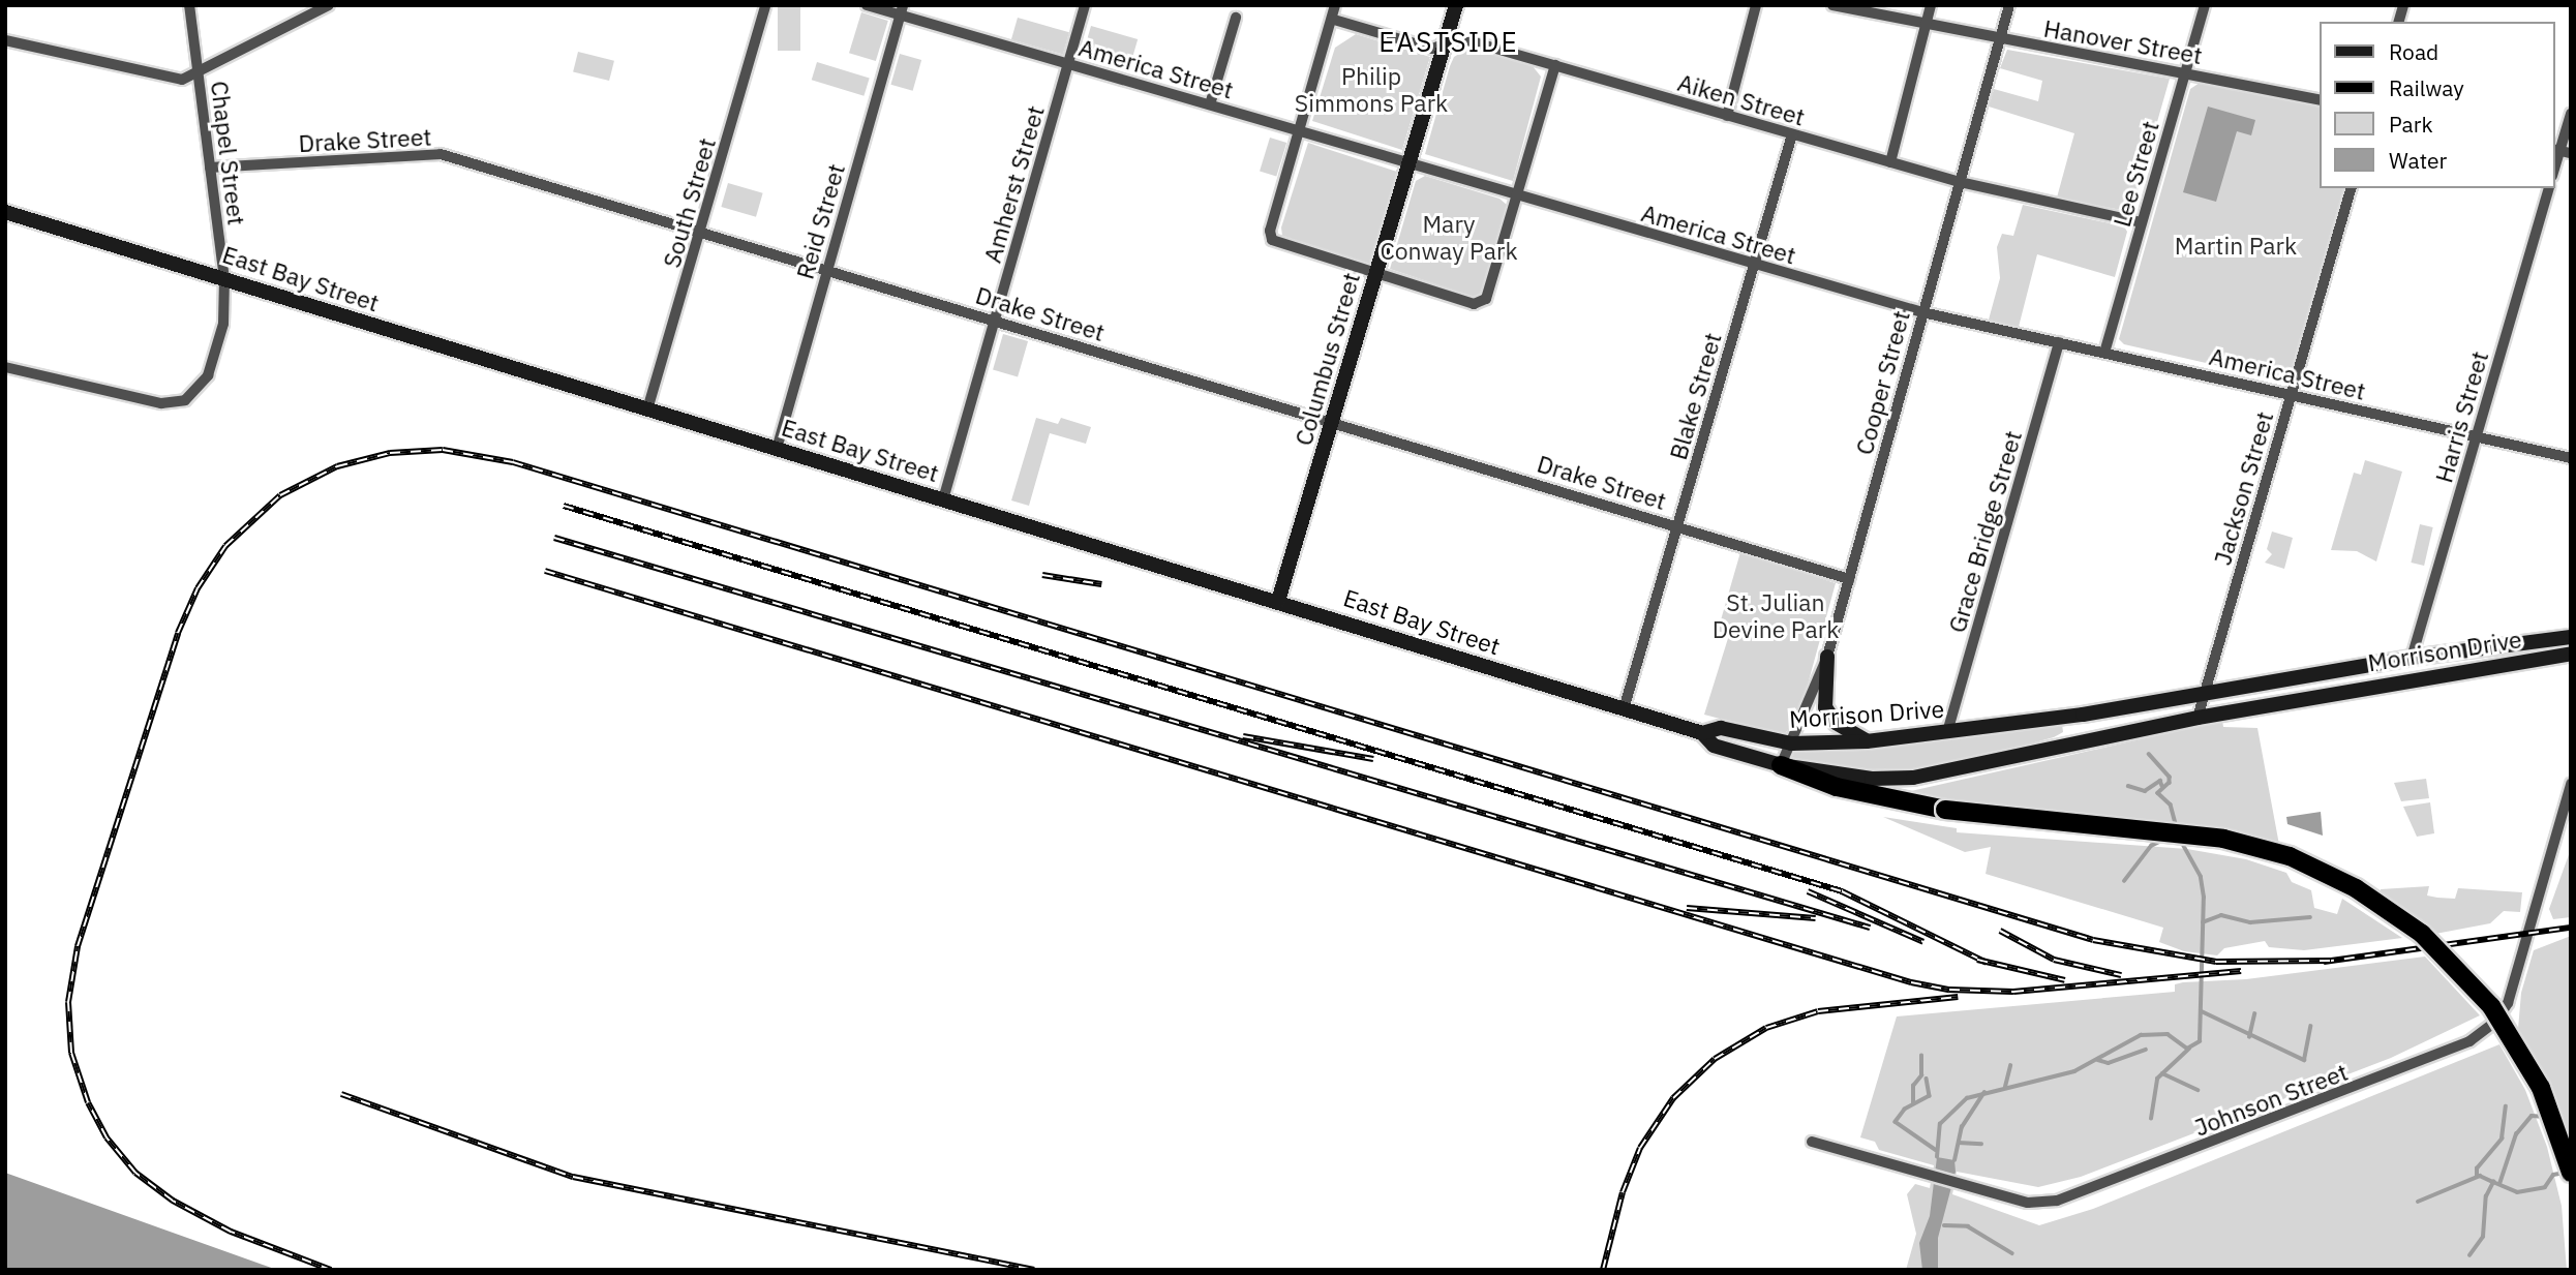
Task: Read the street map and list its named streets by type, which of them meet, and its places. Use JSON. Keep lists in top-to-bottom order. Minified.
{"streets":{"main road":["East Bay Street","Columbus Street","Morrison Drive"],"street":["Hanover Street","America Street","Aiken Street","Drake Street","Chapel Street","Lee Street","Amherst Street","South Street","Reid Street","Cooper Street","Blake Street","Harris Street","Jackson Street","Grace Bridge Street","Johnson Street"]},"crossings":[["Hanover Street","Lee Street"],["Hanover Street","Cooper Street"],["America Street","Lee Street"],["America Street","Amherst Street"],["America Street","Reid Street"],["America Street","Columbus Street"],["America Street","Cooper Street"],["America Street","Blake Street"],["America Street","Harris Street"],["America Street","Jackson Street"],["America Street","Grace Bridge Street"],["Aiken Street","Lee Street"],["Aiken Street","Columbus Street"],["Aiken Street","Cooper Street"],["Aiken Street","Blake Street"],["Drake Street","Chapel Street"],["Drake Street","Amherst Street"],["Drake Street","South Street"],["Drake Street","Reid Street"],["Drake Street","Columbus Street"],["Drake Street","Cooper Street"],["Drake Street","Blake Street"],["Chapel Street","East Bay Street"],["Amherst Street","East Bay Street"],["South Street","East Bay Street"],["Reid Street","East Bay Street"],["East Bay Street","Columbus Street"],["East Bay Street","Blake Street"],["East Bay Street","Morrison Drive"],["Cooper Street","Morrison Drive"],["Harris Street","Morrison Drive"],["Jackson Street","Morrison Drive"],["Grace Bridge Street","Morrison Drive"]],"districts":["EASTSIDE"],"parks":["Philip Simmons Park","Mary Conway Park","Martin Park","St. Julian Devine Park"],"legend":["Road","Railway","Park","Water"]}
